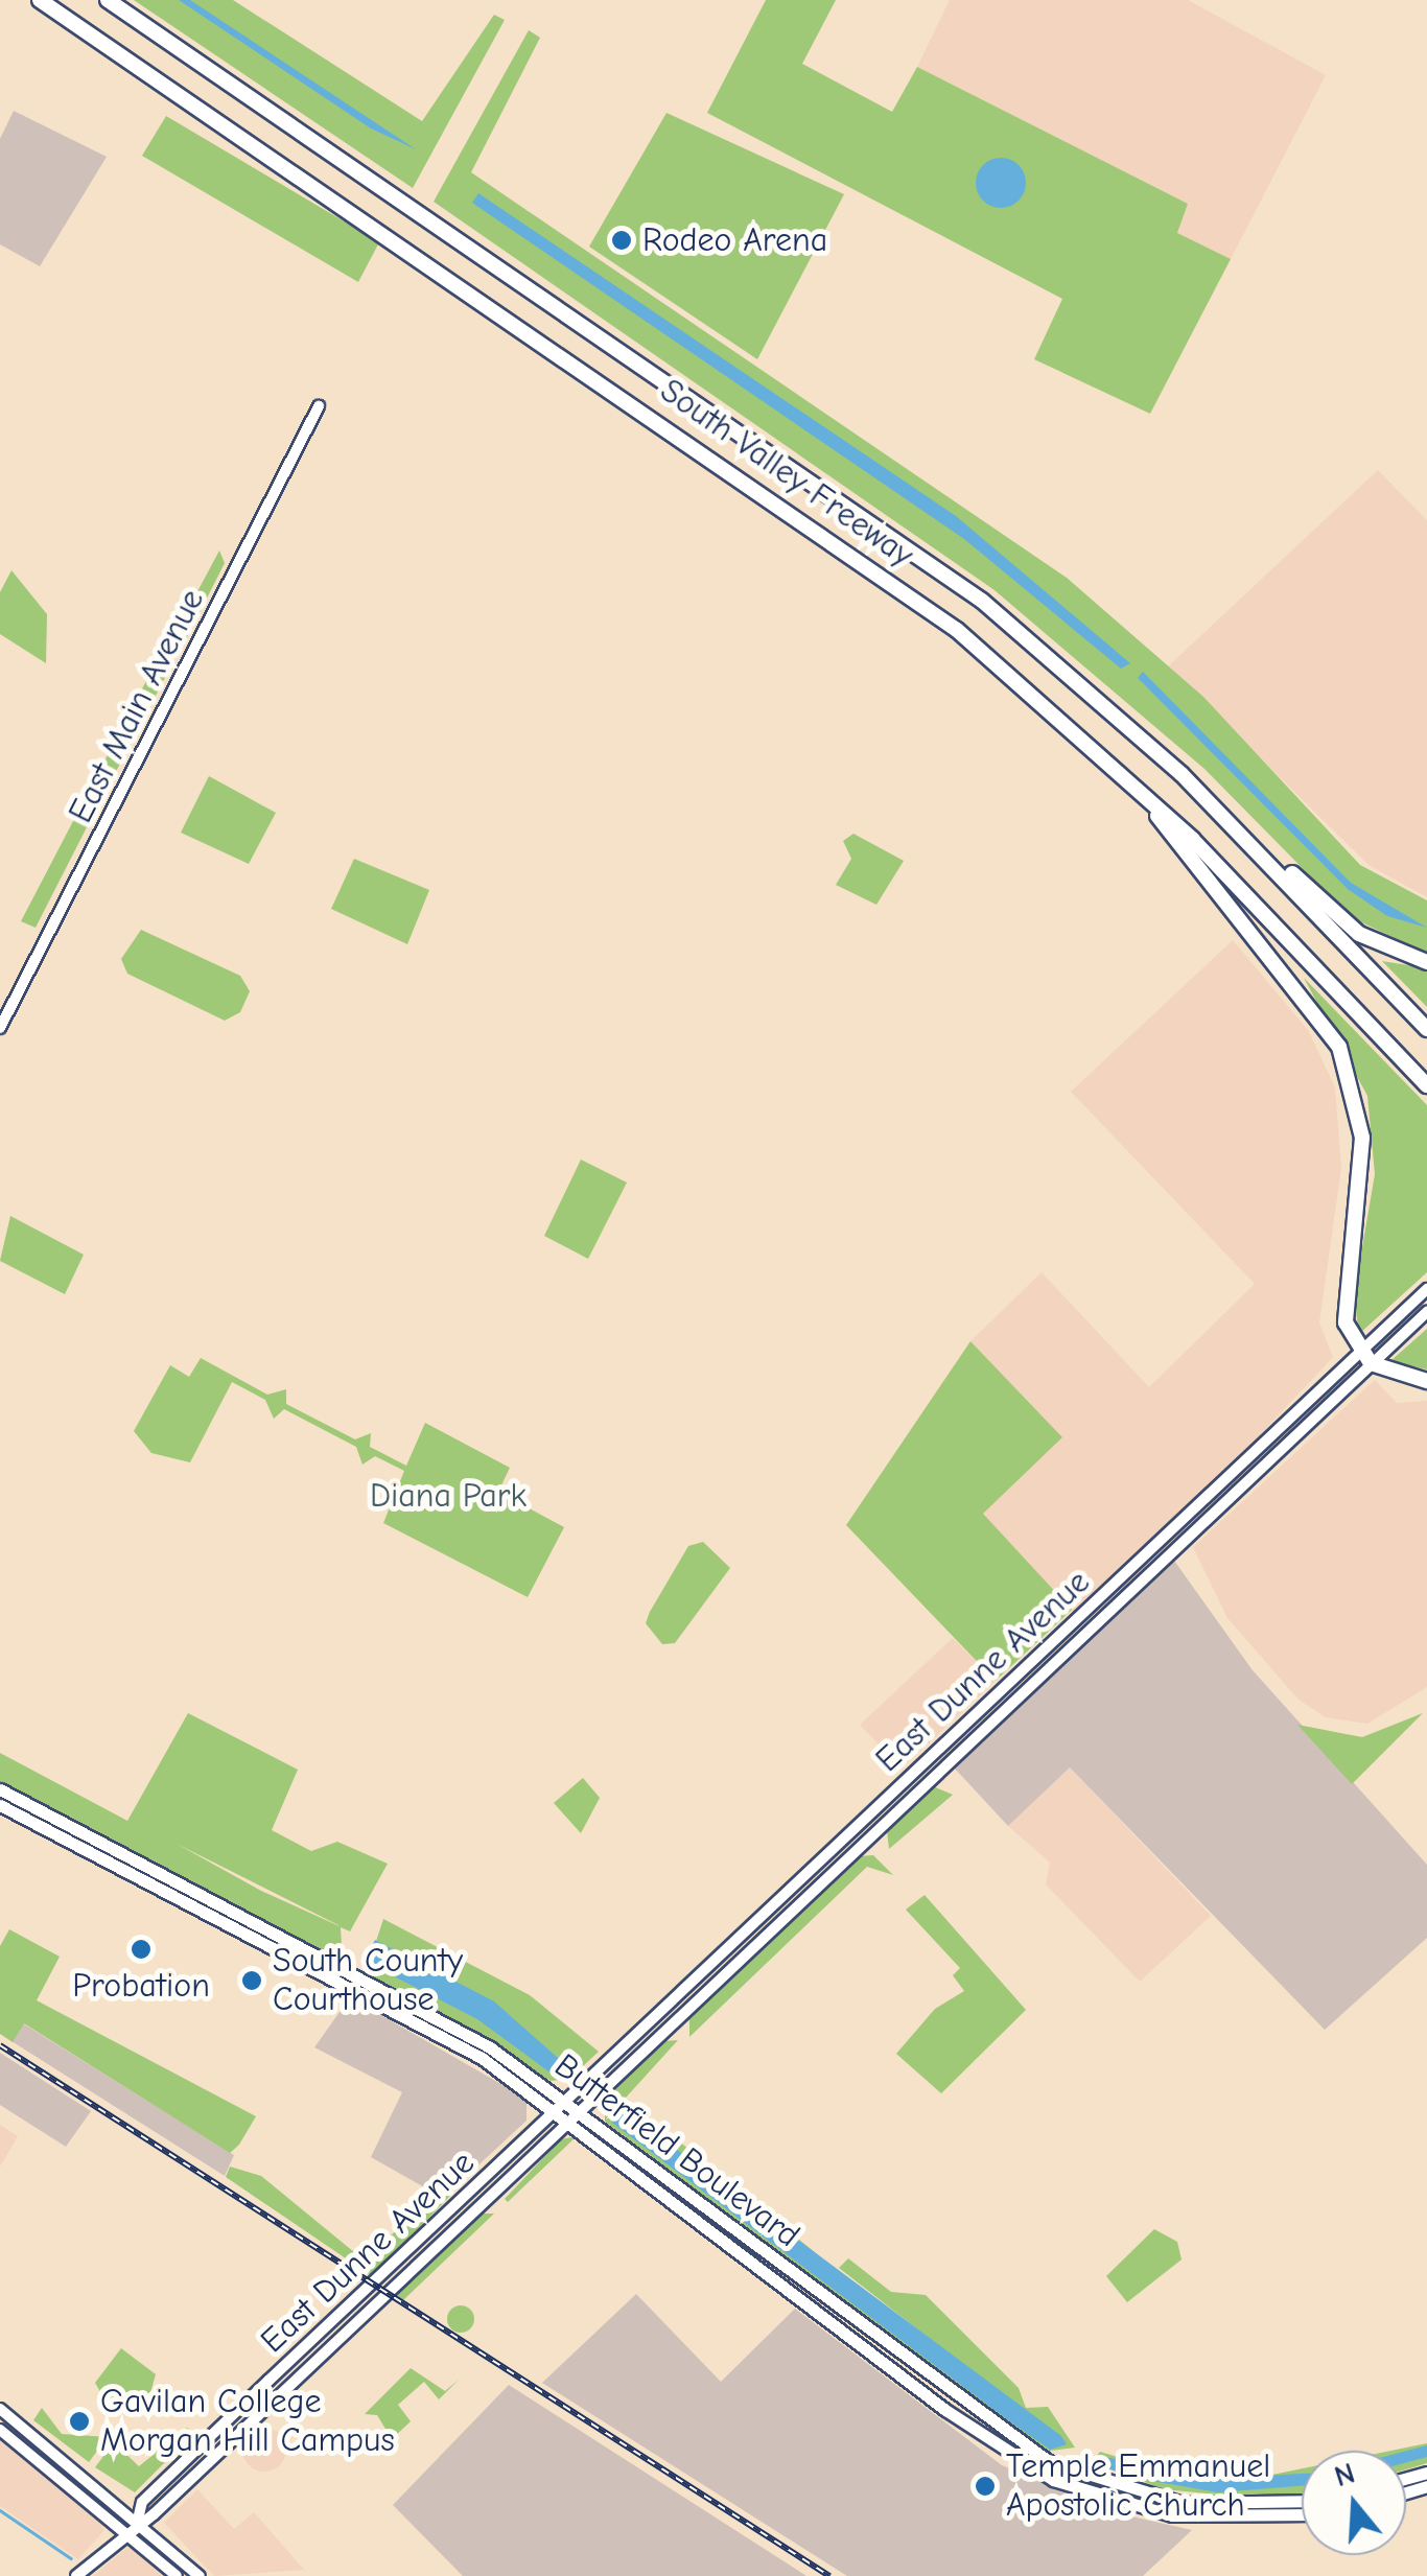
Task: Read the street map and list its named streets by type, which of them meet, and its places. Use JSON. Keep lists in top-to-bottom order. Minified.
{"streets":{"highway":["South Valley Freeway"],"main road":["East Main Avenue","East Dunne Avenue","Butterfield Boulevard"]},"crossings":[["East Dunne Avenue","Butterfield Boulevard"]],"parks":["Diana Park"],"places":["Rodeo Arena","Probation","South County Courthouse","Gavilan College Morgan Hill Campus","Temple Emmanuel Apostolic Church"],"north":"top"}
